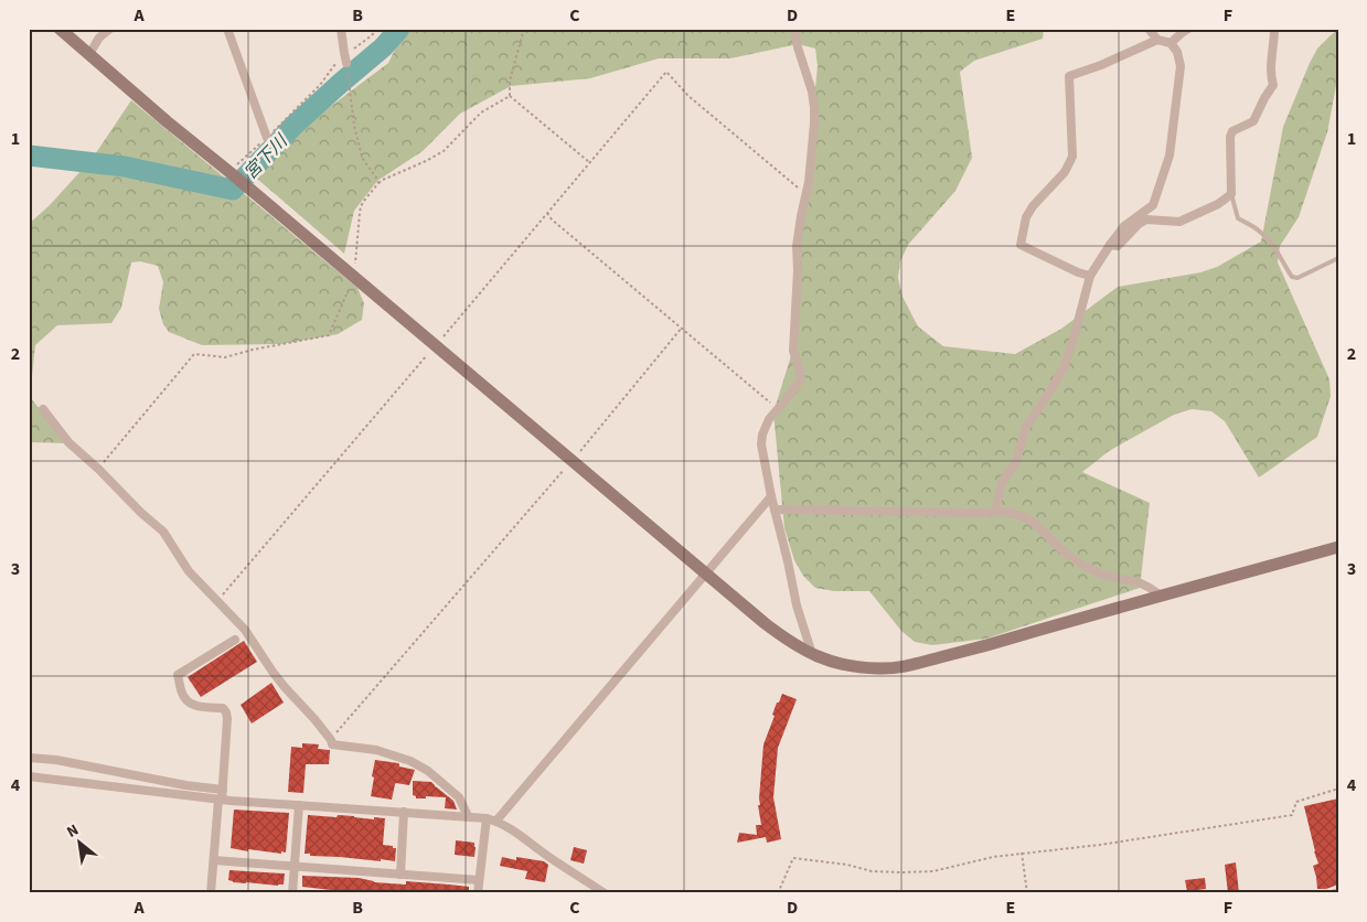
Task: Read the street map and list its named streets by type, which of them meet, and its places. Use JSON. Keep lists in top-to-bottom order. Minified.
{"water":["宮下川"],"north":"top left","grid":{"columns":["A","B","C","D","E","F"],"rows":["1","2","3","4"]}}
